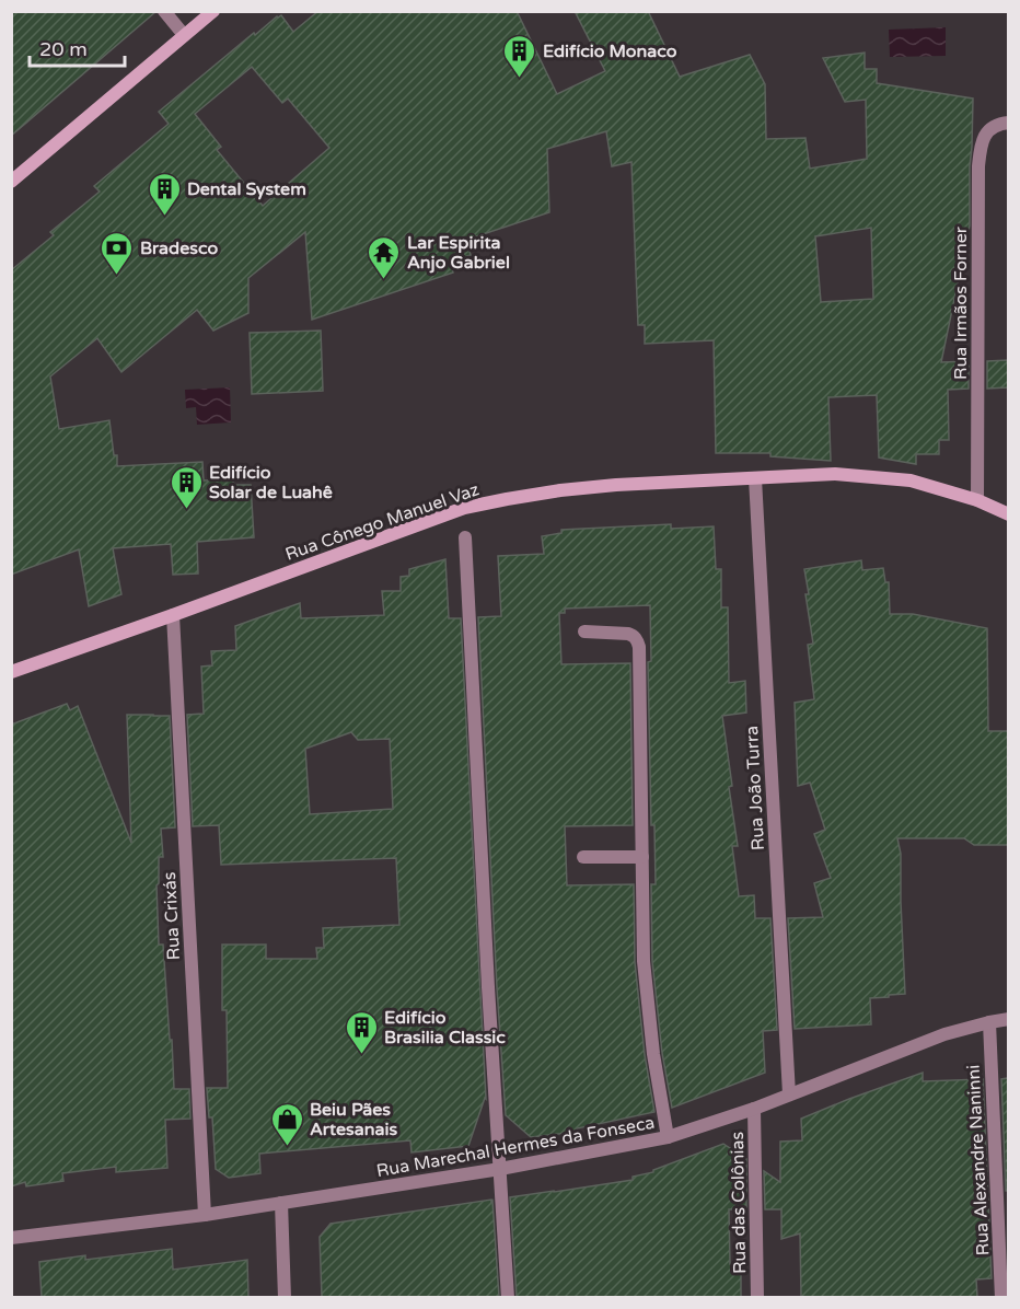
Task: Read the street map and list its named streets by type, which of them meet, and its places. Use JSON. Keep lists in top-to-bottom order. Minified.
{"streets":{"street":["Rua Irmãos Forner","Rua Cônego Manuel Vaz","Rua João Turra","Rua Crixás","Rua Marechal Hermes da Fonseca","Rua Alexandre Naninni","Rua das Colônias"]},"crossings":[["Rua Irmãos Forner","Rua Cônego Manuel Vaz"],["Rua Cônego Manuel Vaz","Rua João Turra"],["Rua Cônego Manuel Vaz","Rua Crixás"],["Rua João Turra","Rua Marechal Hermes da Fonseca"],["Rua Crixás","Rua Marechal Hermes da Fonseca"],["Rua Marechal Hermes da Fonseca","Rua Alexandre Naninni"],["Rua Marechal Hermes da Fonseca","Rua das Colônias"]],"places":{"building":["Edifício Monaco","Dental System","Edifício Solar de Luahê","Edifício Brasilia Classic"],"bank":["Bradesco"],"temple":["Lar Espirita Anjo Gabriel"],"shop":["Beiu Pães Artesanais"]},"scale_bar":"20 m"}
